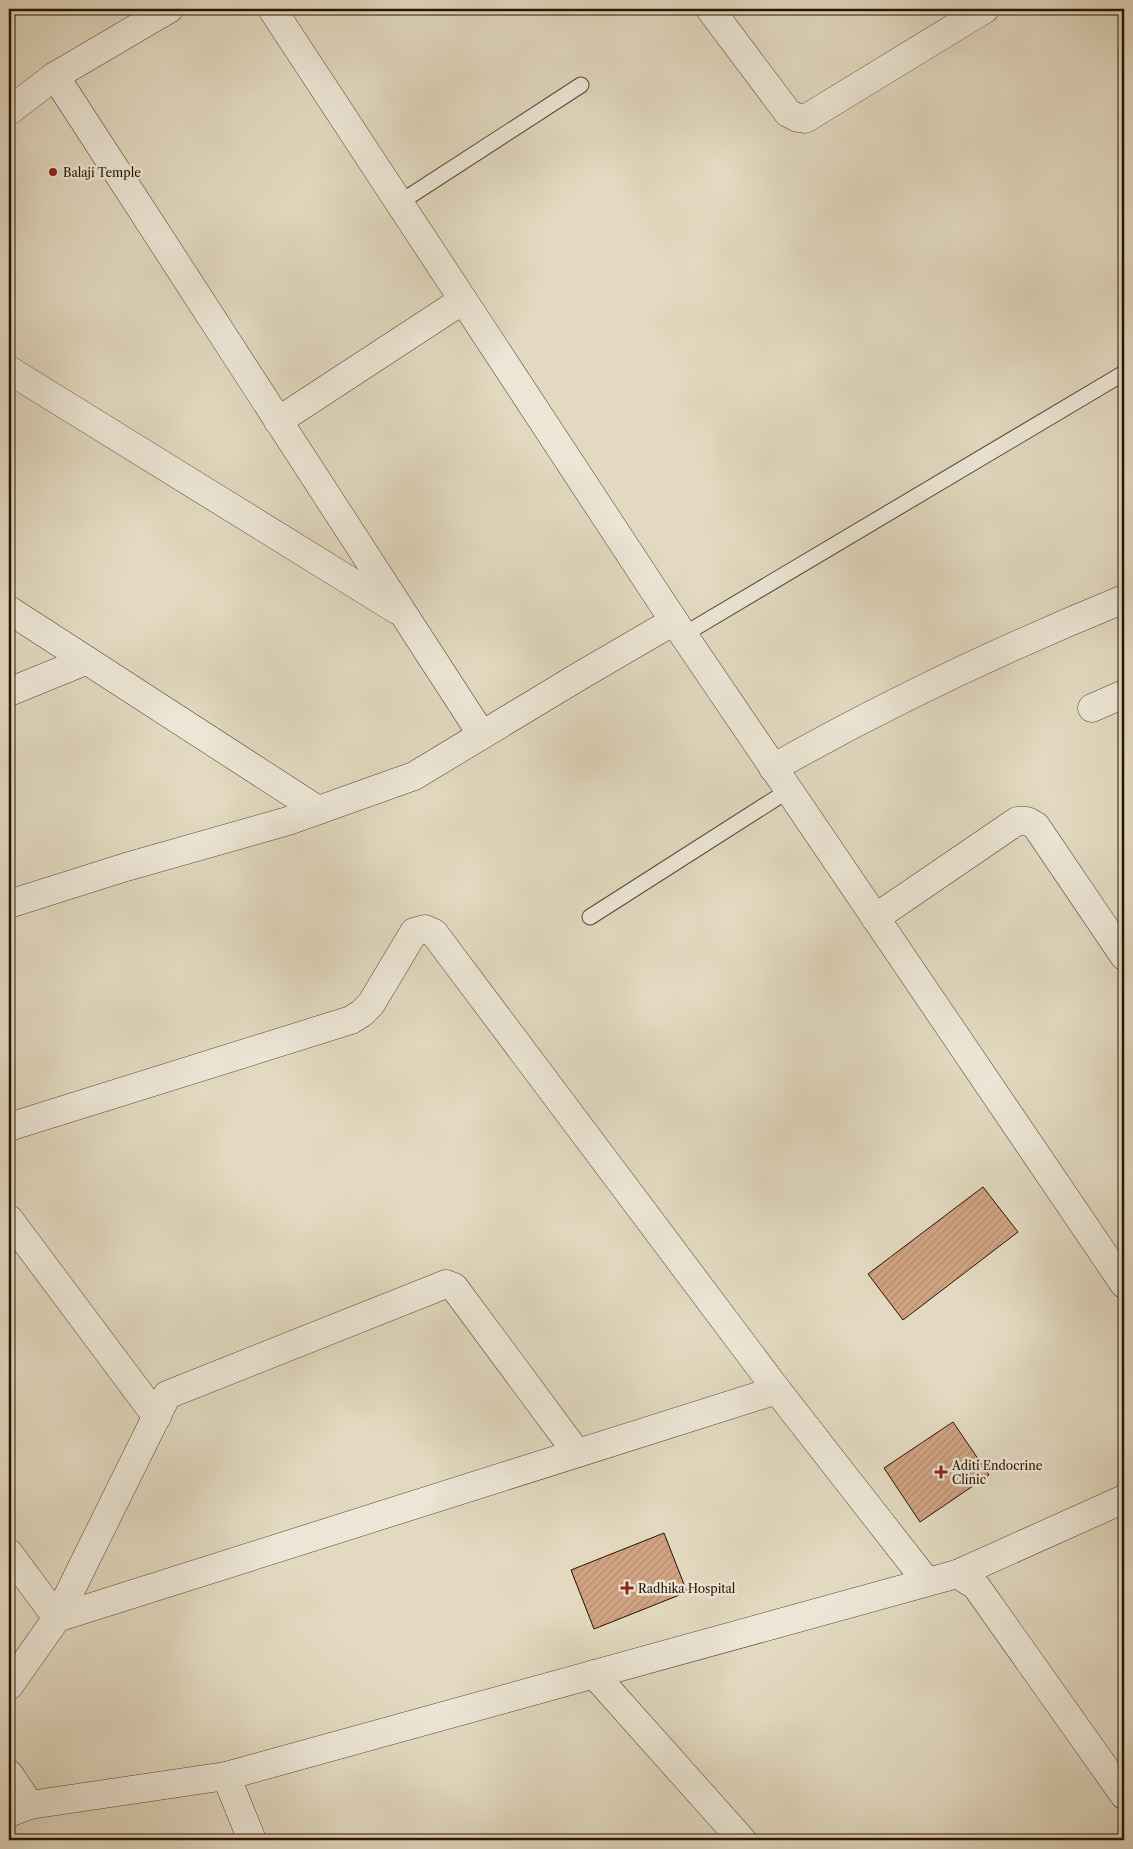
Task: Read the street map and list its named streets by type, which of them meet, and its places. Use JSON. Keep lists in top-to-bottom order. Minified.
{"places":{"other":["Balaji Temple"],"health":["Aditi Endocrine Clinic","Radhika Hospital"]}}
